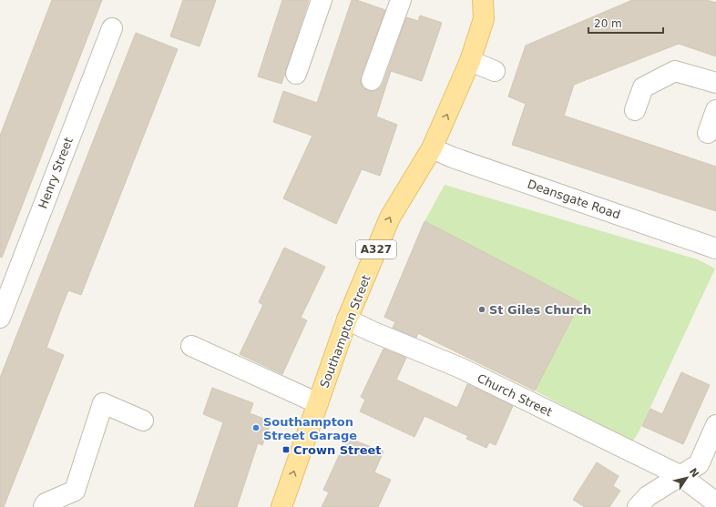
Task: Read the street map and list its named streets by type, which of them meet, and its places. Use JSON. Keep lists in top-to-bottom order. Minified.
{"streets":{"main road":["A327","Southampton Street"],"street":["Henry Street","Deansgate Road","Church Street"]},"crossings":[["Deansgate Road","Southampton Street"],["Southampton Street","Church Street"]],"one_way":["Southampton Street"],"places":{"other":["St Giles Church","Southampton Street Garage"],"transit":["Crown Street"]},"scale_bar":"20 m","north":"top right"}
